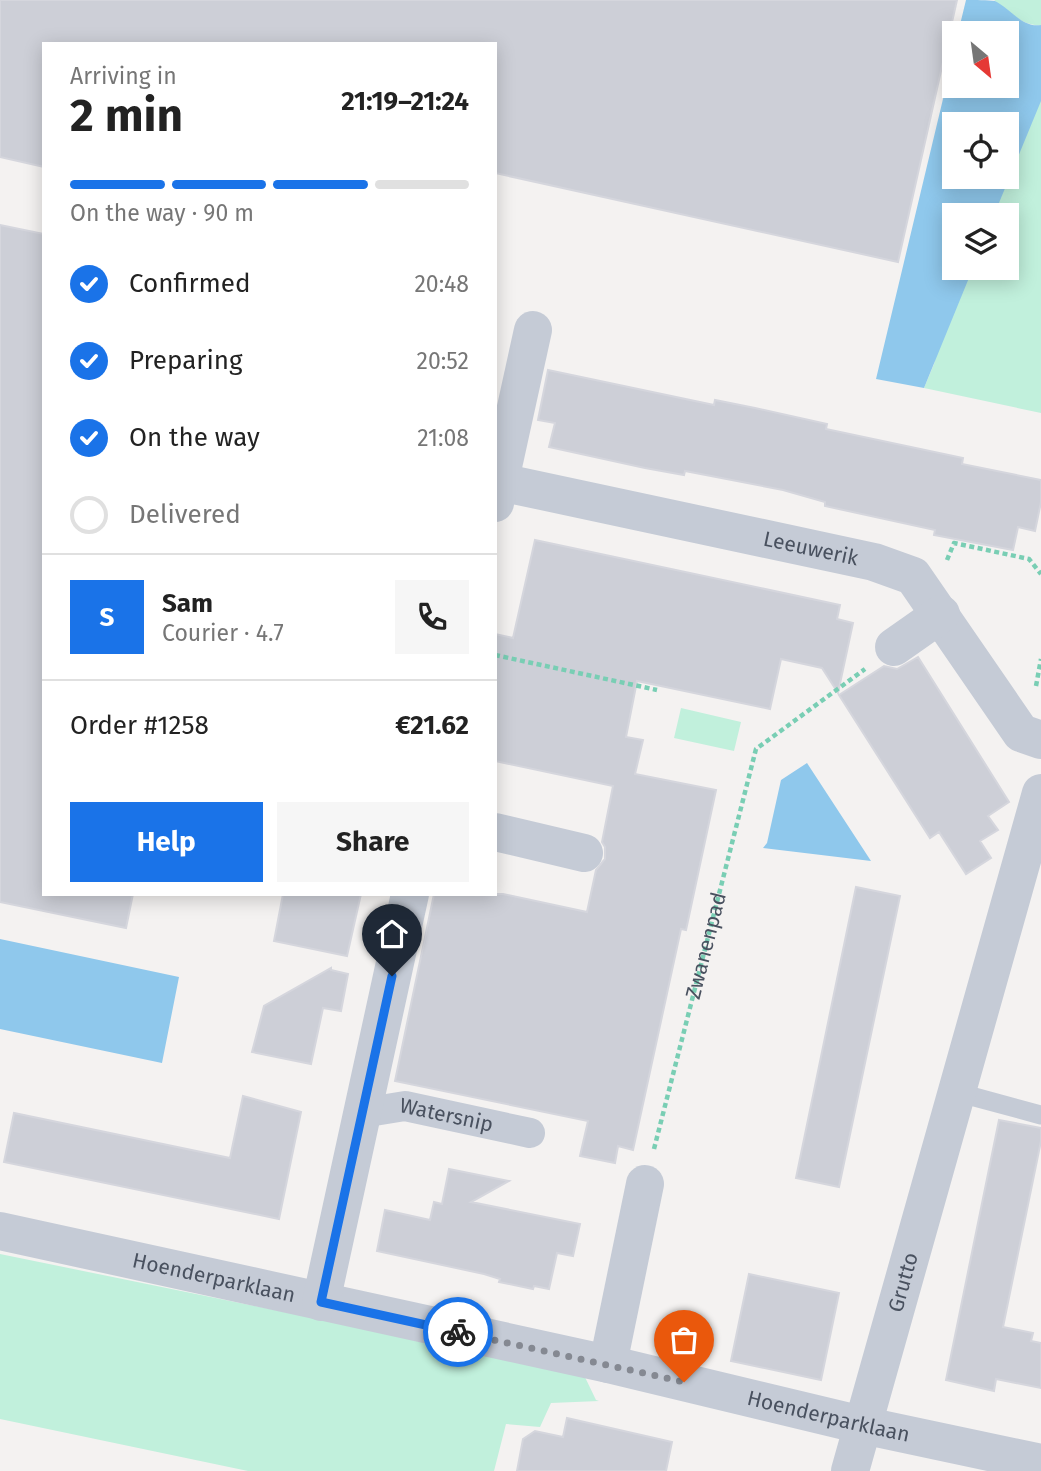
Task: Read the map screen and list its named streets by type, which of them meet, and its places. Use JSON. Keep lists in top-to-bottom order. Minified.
{"streets":{"street":["Leeuwerik","Watersnip","Hoenderparklaan","Grutto"],"path":["Zwanenpad"]},"crossings":[["Hoenderparklaan","Grutto"]],"north":"bottom right","page":{"heading":["2 min","Arriving in","21:19–21:24"],"panel":["Sam","Courier · 4.7","Order #1258","€21.62"],"bar":"On the way · 90 m","list":[["Confirmed","20:48"],["Preparing","20:52"],["On the way","21:08"],"Delivered"],"round":"S","buttons":["Help","Share"]}}
